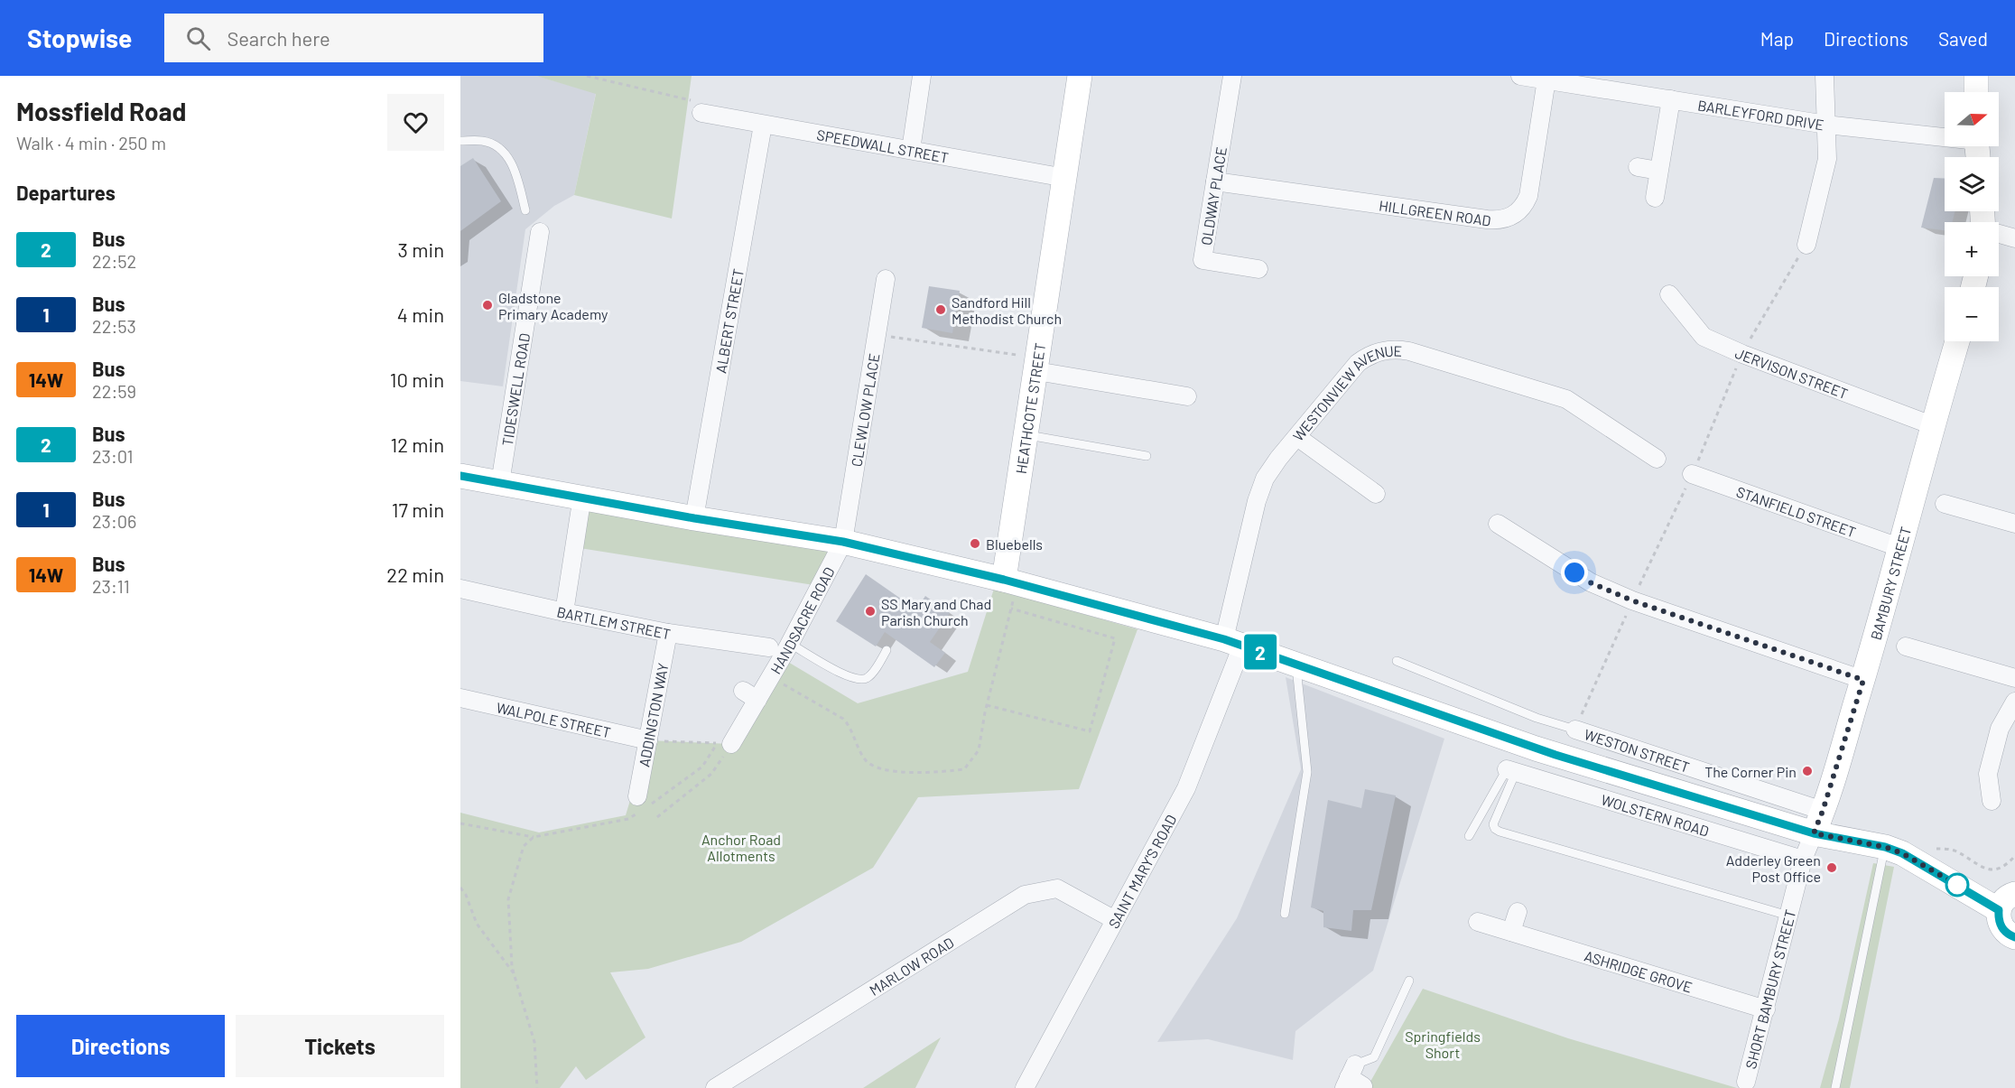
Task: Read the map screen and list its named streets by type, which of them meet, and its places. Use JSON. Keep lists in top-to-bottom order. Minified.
{"streets":{"main road":["HEATHCOTE STREET","BAMBURY STREET"],"street":["BARLEYFORD DRIVE","SPEEDWALL STREET","OLDWAY PLACE","HILLGREEN ROAD","ALBERT STREET","JERVISON STREET","TIDESWELL ROAD","WESTONVIEW AVENUE","CLEWLOW PLACE","STANFIELD STREET","HANDSACRE ROAD","BARTLEM STREET","ADDINGTON WAY","WALPOLE STREET","WESTON STREET","WOLSTERN ROAD","SAINT MARY'S ROAD","MARLOW ROAD","ASHRIDGE GROVE","SHORT BAMBURY STREET"]},"crossings":[["BARLEYFORD DRIVE","HILLGREEN ROAD"],["SPEEDWALL STREET","ALBERT STREET"],["SPEEDWALL STREET","HEATHCOTE STREET"],["OLDWAY PLACE","HILLGREEN ROAD"],["JERVISON STREET","BAMBURY STREET"],["WESTONVIEW AVENUE","SAINT MARY'S ROAD"],["CLEWLOW PLACE","HANDSACRE ROAD"],["STANFIELD STREET","BAMBURY STREET"],["BAMBURY STREET","WESTON STREET"],["BAMBURY STREET","SHORT BAMBURY STREET"],["BARTLEM STREET","ADDINGTON WAY"],["ADDINGTON WAY","WALPOLE STREET"],["WOLSTERN ROAD","SHORT BAMBURY STREET"],["SAINT MARY'S ROAD","MARLOW ROAD"],["ASHRIDGE GROVE","SHORT BAMBURY STREET"]],"parks":["Anchor Road Allotments","Springfields Short"],"places":["Gladstone Primary Academy","Sandford Hill Methodist Church","Bluebells","SS Mary and Chad Parish Church","The Corner Pin","Adderley Green Post Office"],"lines":["bus line 2"],"north":"right","page":{"header":"Stopwise","search":"Search here","nav":["Map","Directions","Saved"],"heading":[["Mossfield Road","Walk · 4 min · 250 m"],"Departures"],"on_map":"2","map_buttons":["+","−"],"list":[{"mark":"2","name":"Bus","note":"22:52","value":"3 min"},{"mark":"1","name":"Bus","note":"22:53","value":"4 min"},{"mark":"14W","name":"Bus","note":"22:59","value":"10 min"},{"mark":"2","name":"Bus","note":"23:01","value":"12 min"},{"mark":"1","name":"Bus","note":"23:06","value":"17 min"},{"mark":"14W","name":"Bus","note":"23:11","value":"22 min"}],"buttons":["Directions","Tickets"]}}
